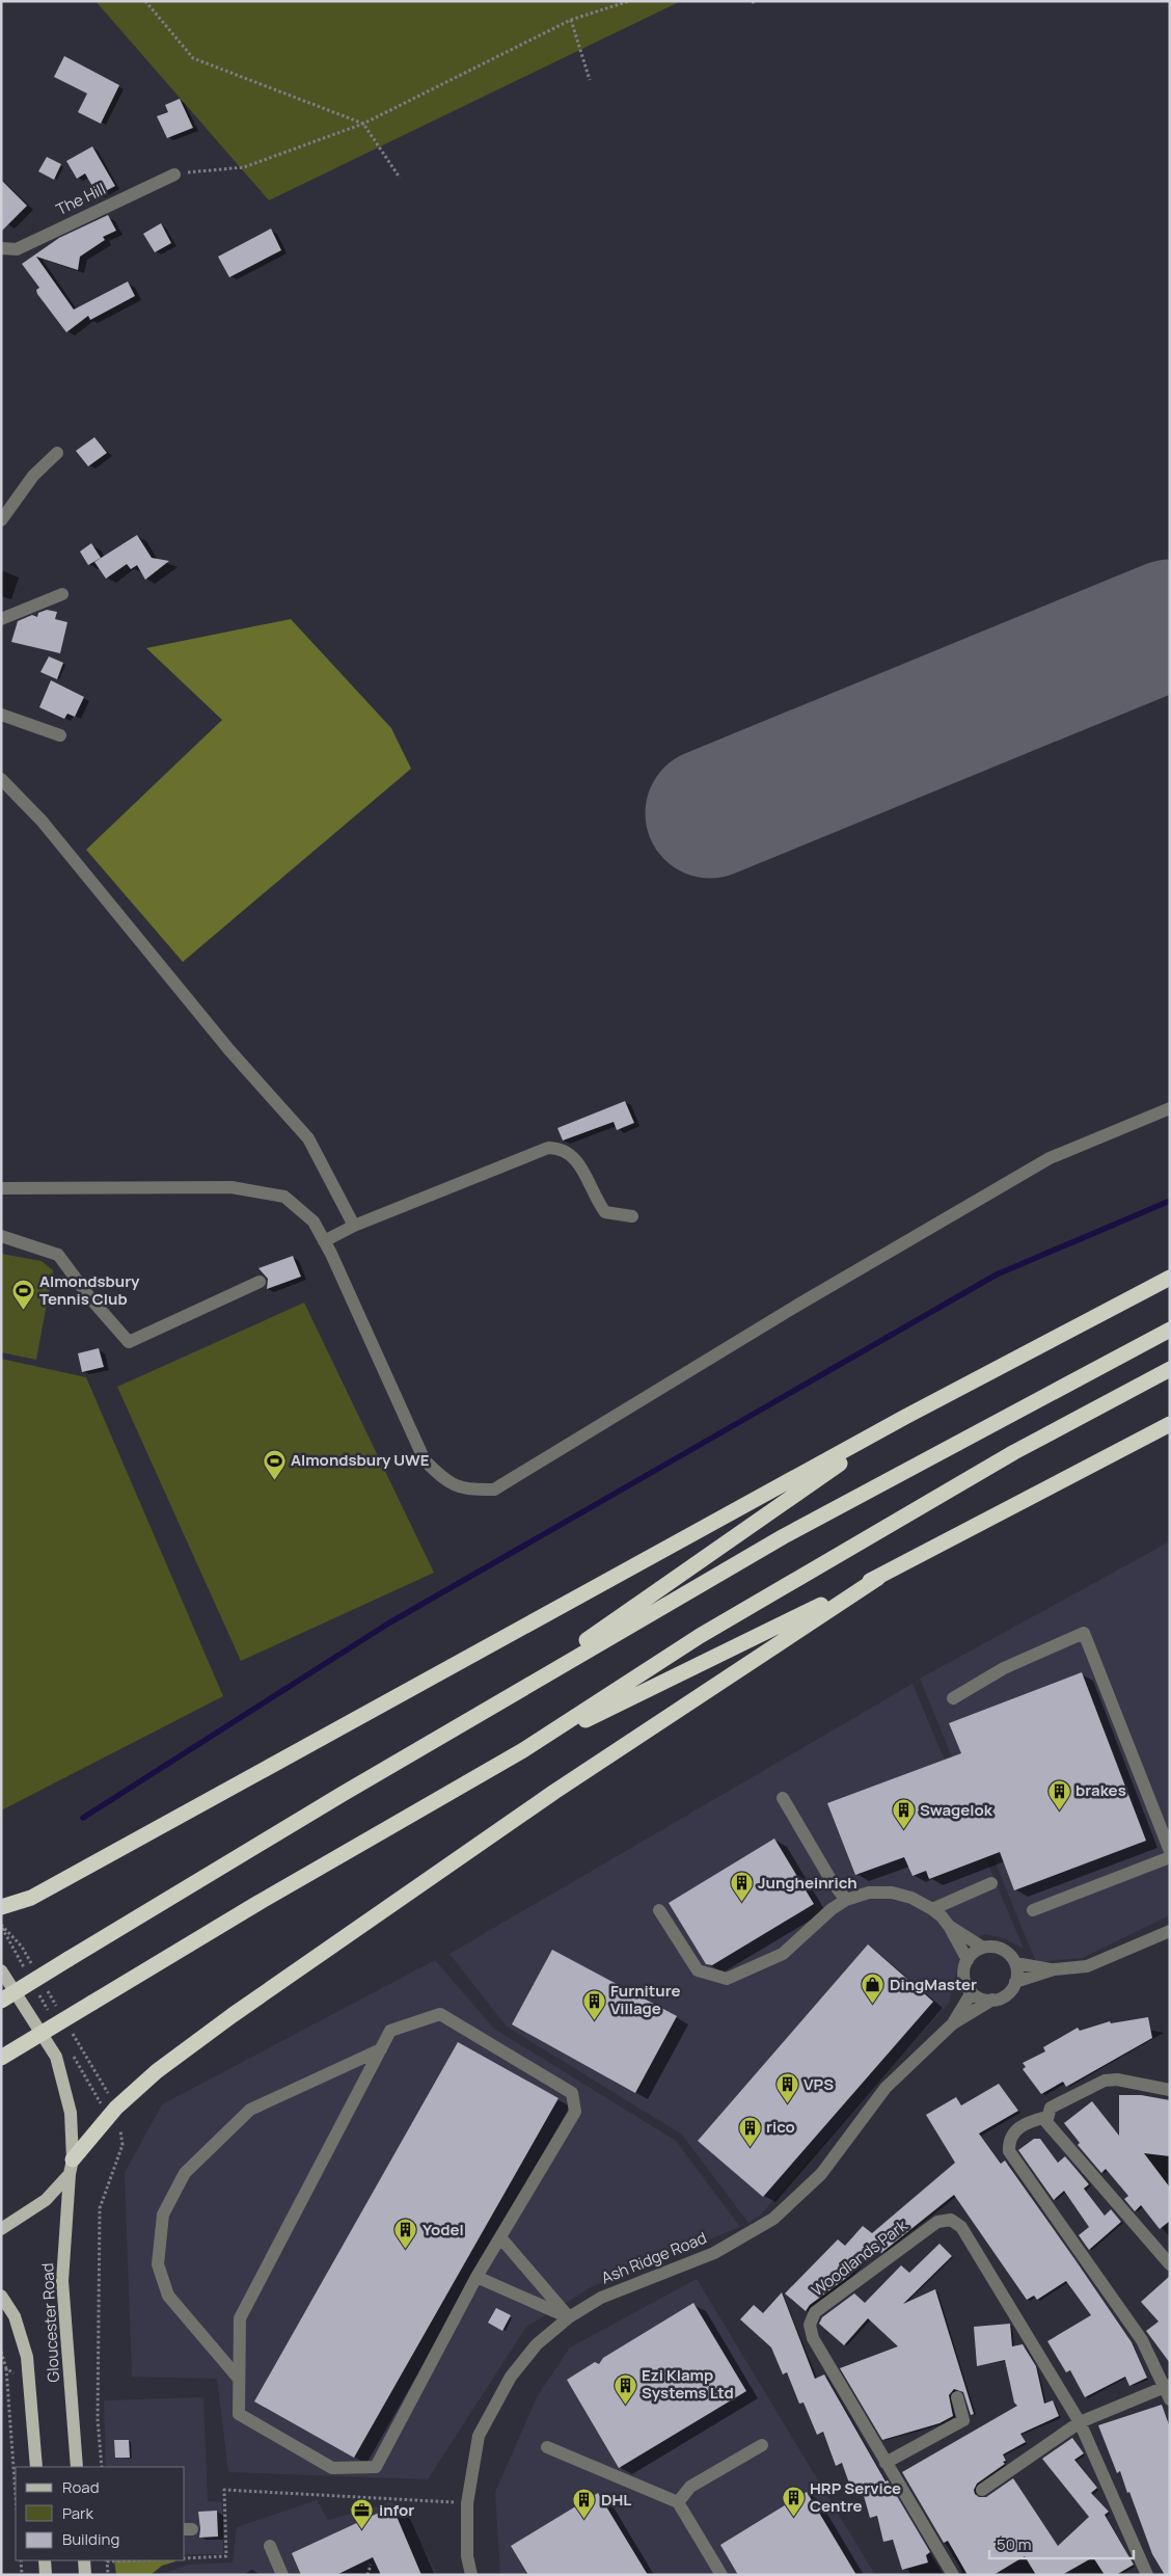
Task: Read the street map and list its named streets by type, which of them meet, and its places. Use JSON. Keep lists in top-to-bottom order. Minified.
{"streets":{"main road":["Gloucester Road"],"street":["The Hill","Ash Ridge Road","Woodlands Park"]},"places":{"sports":["Almondsbury Tennis Club","Almondsbury UWE"],"building":["brakes","Swagelok","Jungheinrich","Furniture Village","VPS","rico","Yodel","Ezi Klamp Systems Ltd","HRP Service Centre","DHL"],"shop":["DingMaster"],"office":["infor"]},"legend":["Road","Park","Building"],"scale_bar":"50 m"}
